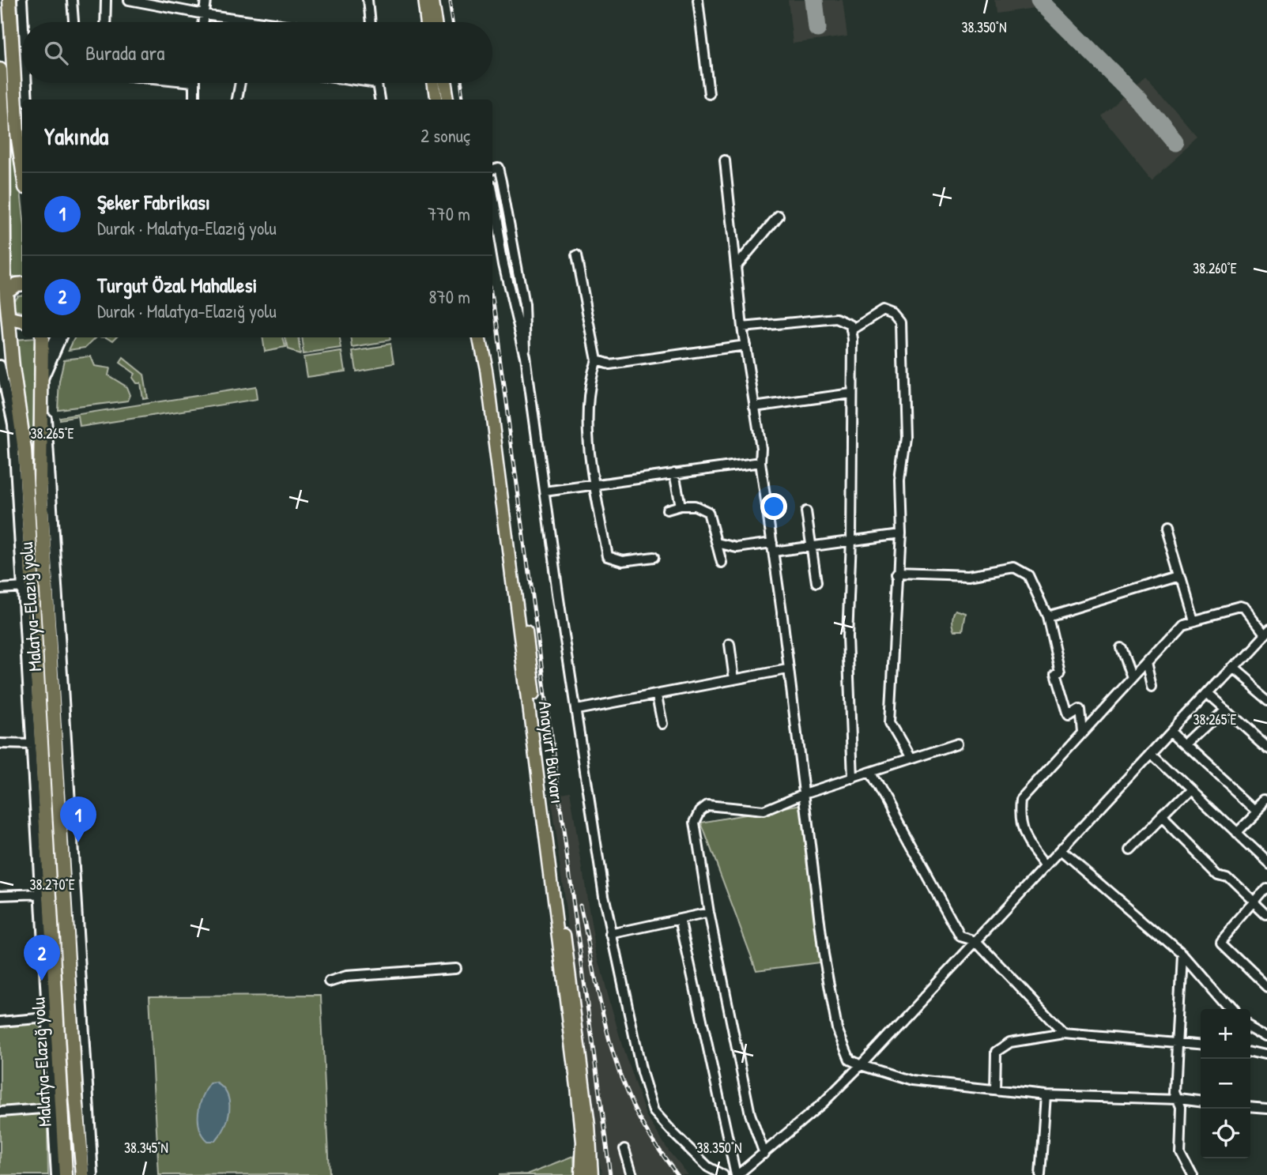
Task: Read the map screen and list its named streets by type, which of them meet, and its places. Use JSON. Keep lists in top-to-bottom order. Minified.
{"streets":{"highway":["Malatya-Elazığ yolu"],"main road":["Anayurt Bulvarı"]},"page":{"search":"Burada ara","heading":["Yakında","2 sonuç"],"list":[{"mark":"1","name":"Şeker Fabrikası","note":"Durak · Malatya-Elazığ yolu","value":"770 m"},{"mark":"2","name":"Turgut Özal Mahallesi","note":"Durak · Malatya-Elazığ yolu","value":"870 m"}],"pins":["1","2"],"map_buttons":["+","−"]},"coordinates":["38.350°N","38.260°E","38.265°E","38.270°E","38.345°N"]}
